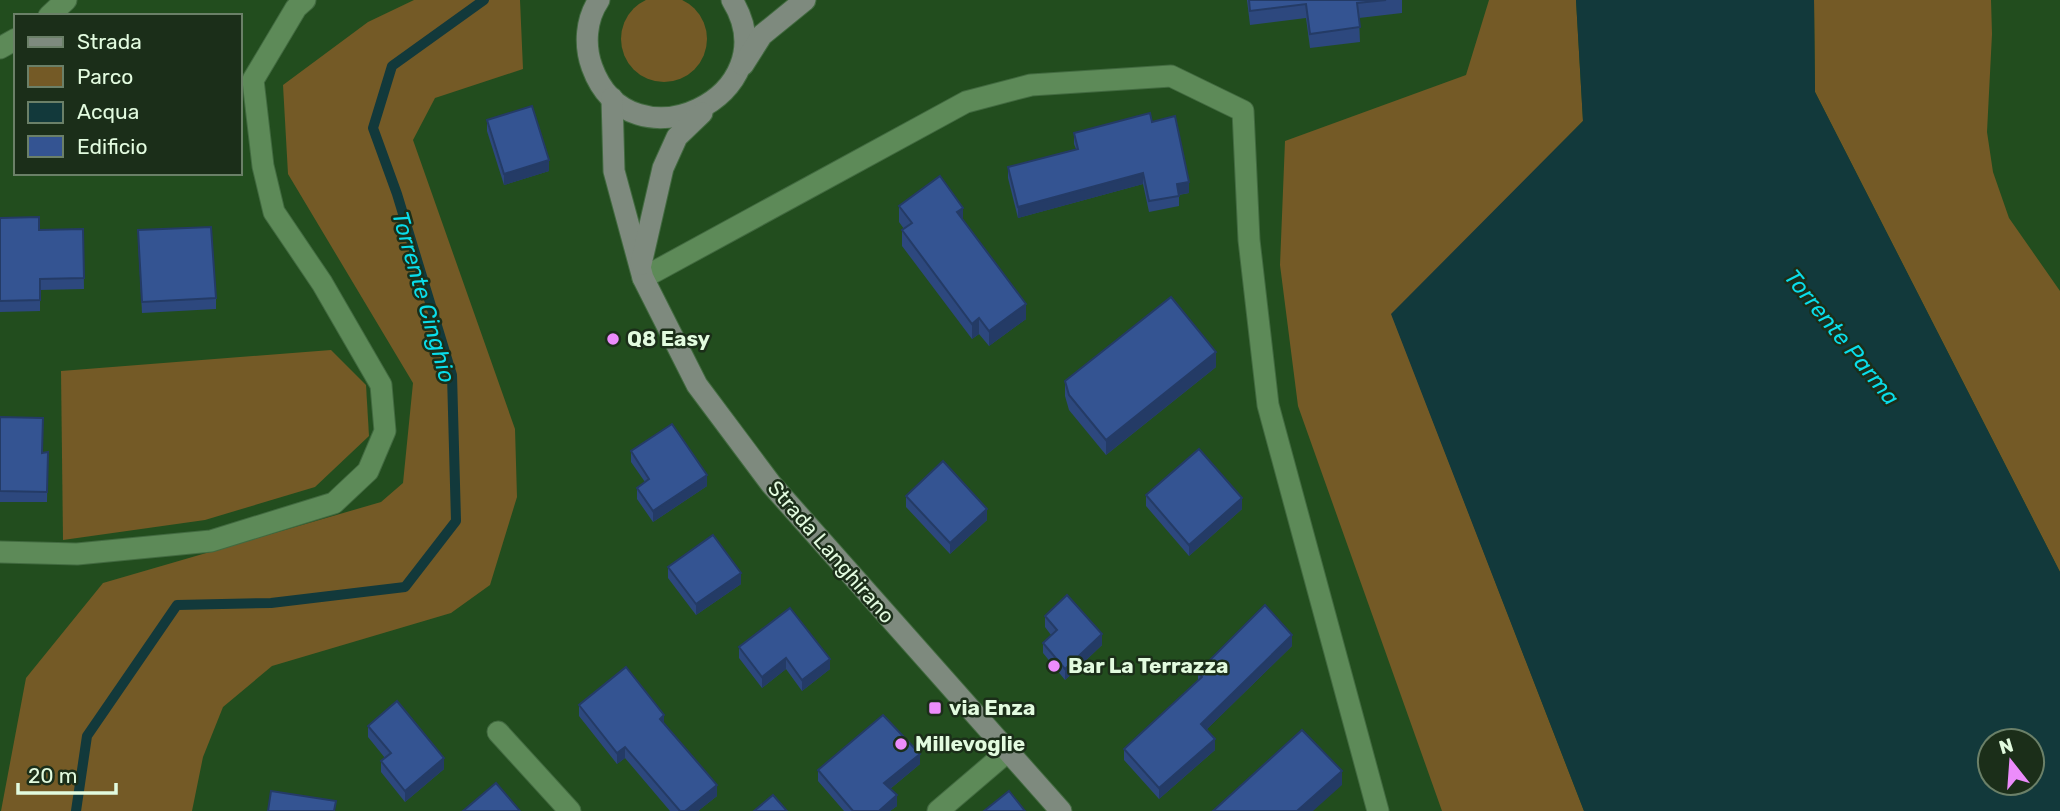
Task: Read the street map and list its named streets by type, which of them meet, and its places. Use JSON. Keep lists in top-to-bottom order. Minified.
{"streets":{"main road":["Strada Langhirano"]},"water":["Torrente Cinghio","Torrente Parma"],"places":{"other":["Q8 Easy","Bar La Terrazza","Millevoglie"],"transit":["via Enza"]},"legend":["Strada","Parco","Acqua","Edificio"],"scale_bar":"20 m","north":"top"}
